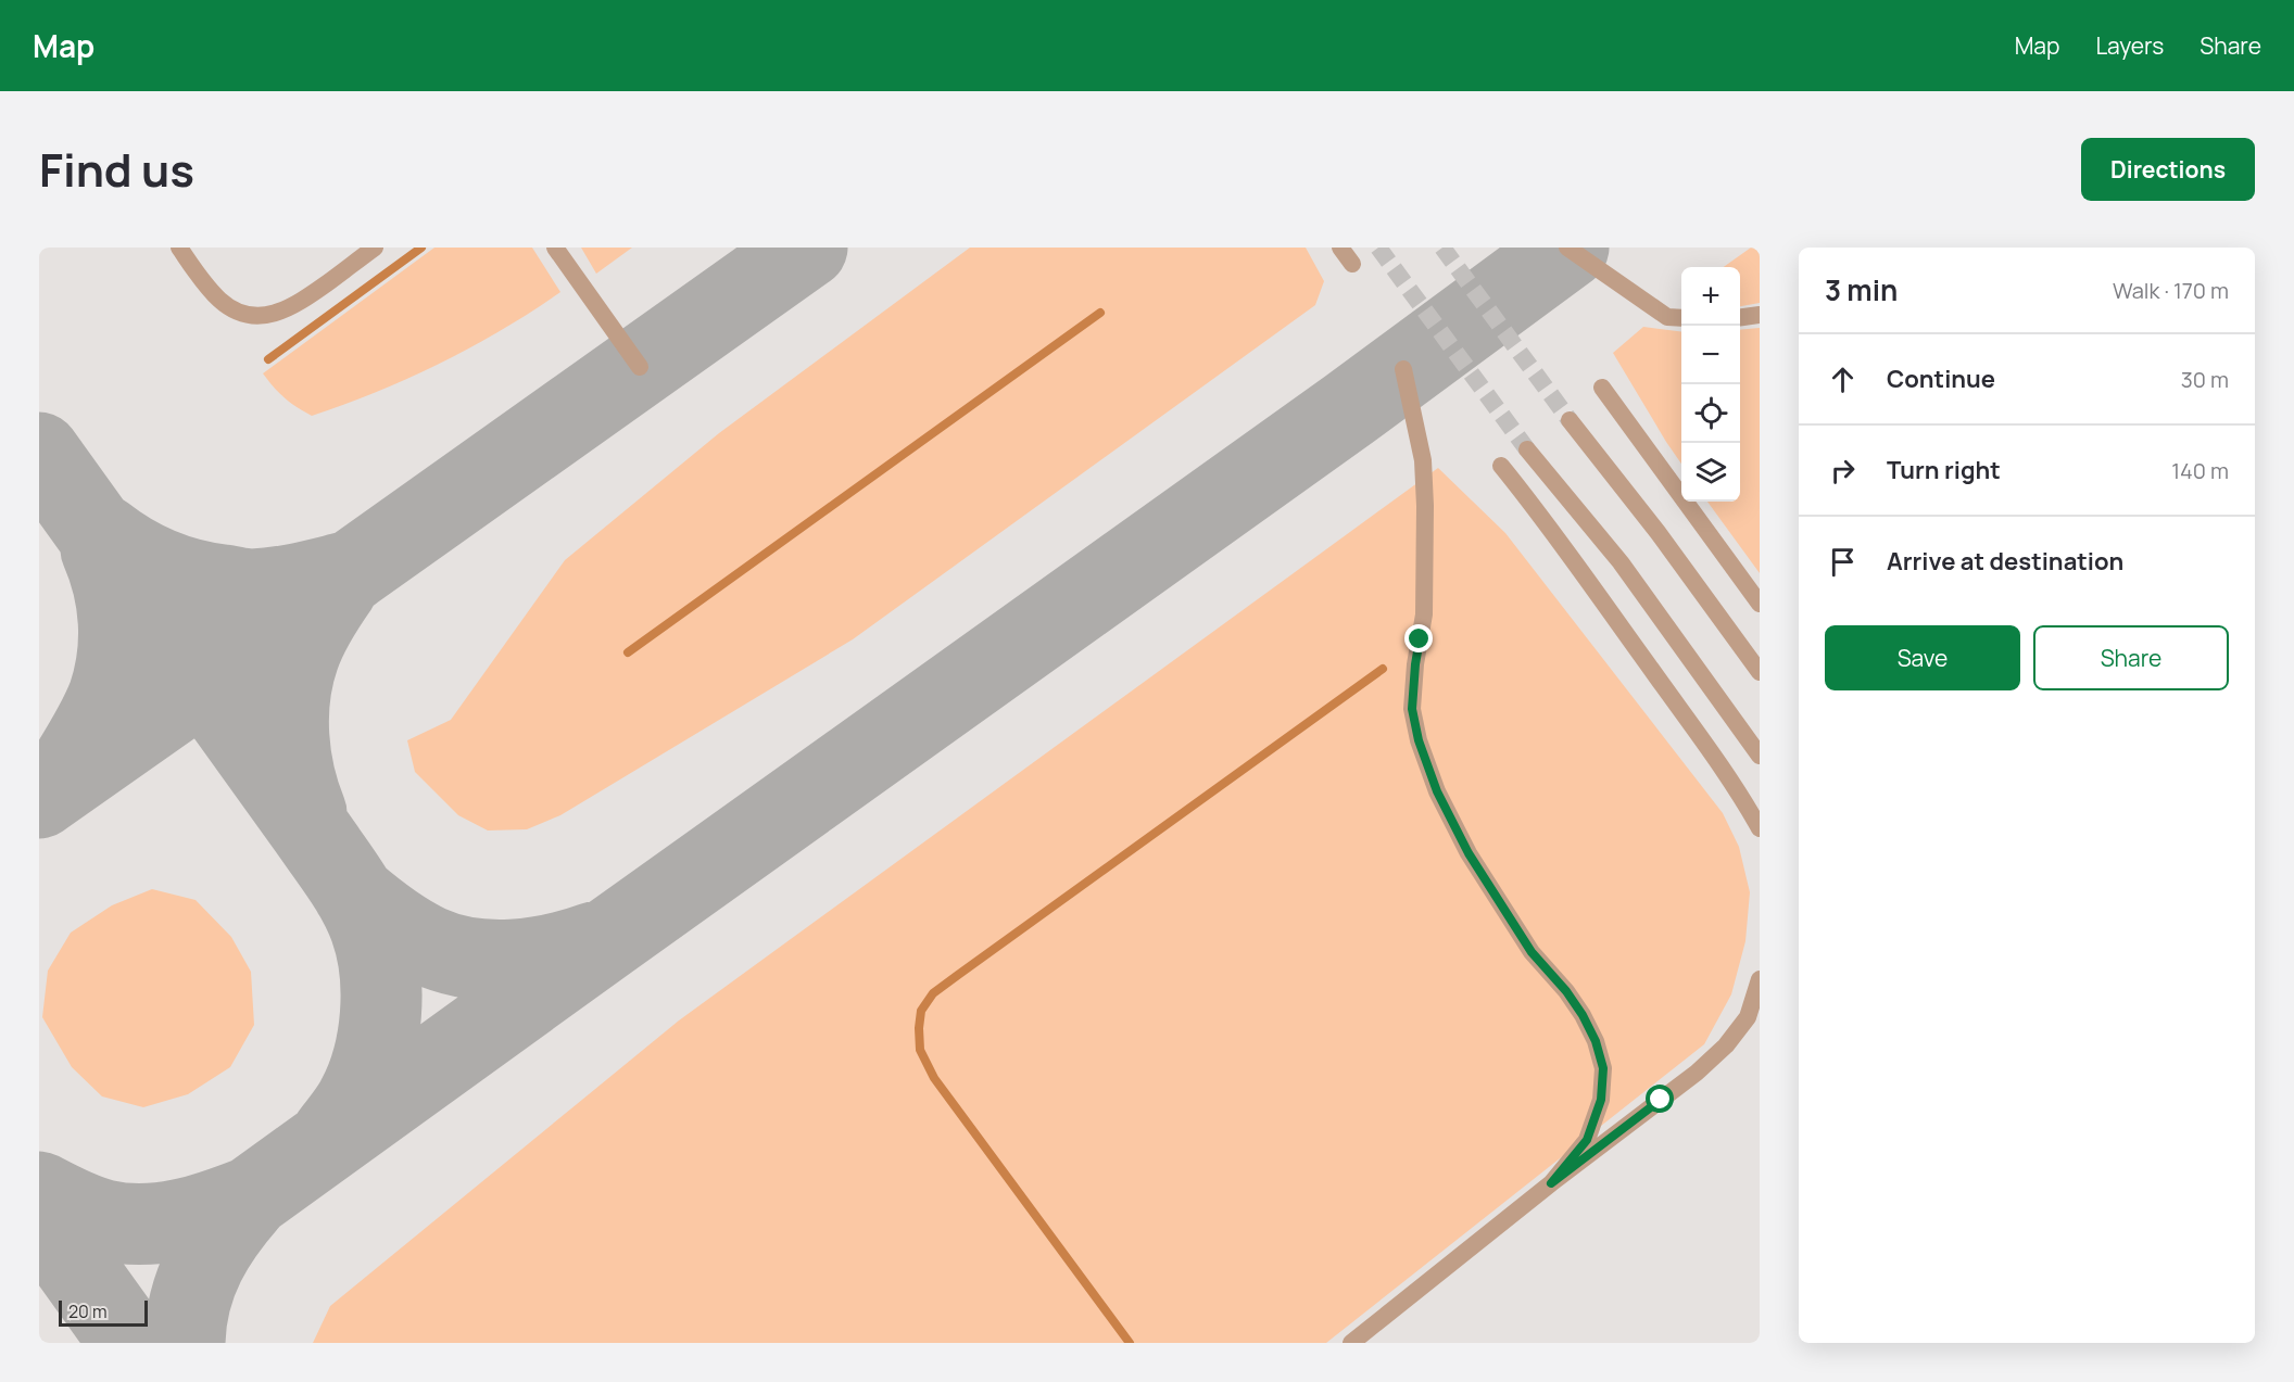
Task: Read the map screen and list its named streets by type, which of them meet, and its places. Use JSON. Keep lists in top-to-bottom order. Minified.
{"scale_bar":"20 m","page":{"header":"Map","nav":["Map","Layers","Share"],"title":"Find us","buttons":["Directions",["Save","Share"]],"heading":["3 min","Walk · 170 m"],"map_buttons":["+","−"],"list":[["Continue","30 m"],["Turn right","140 m"],"Arrive at destination"],"scale":"20 m"}}
